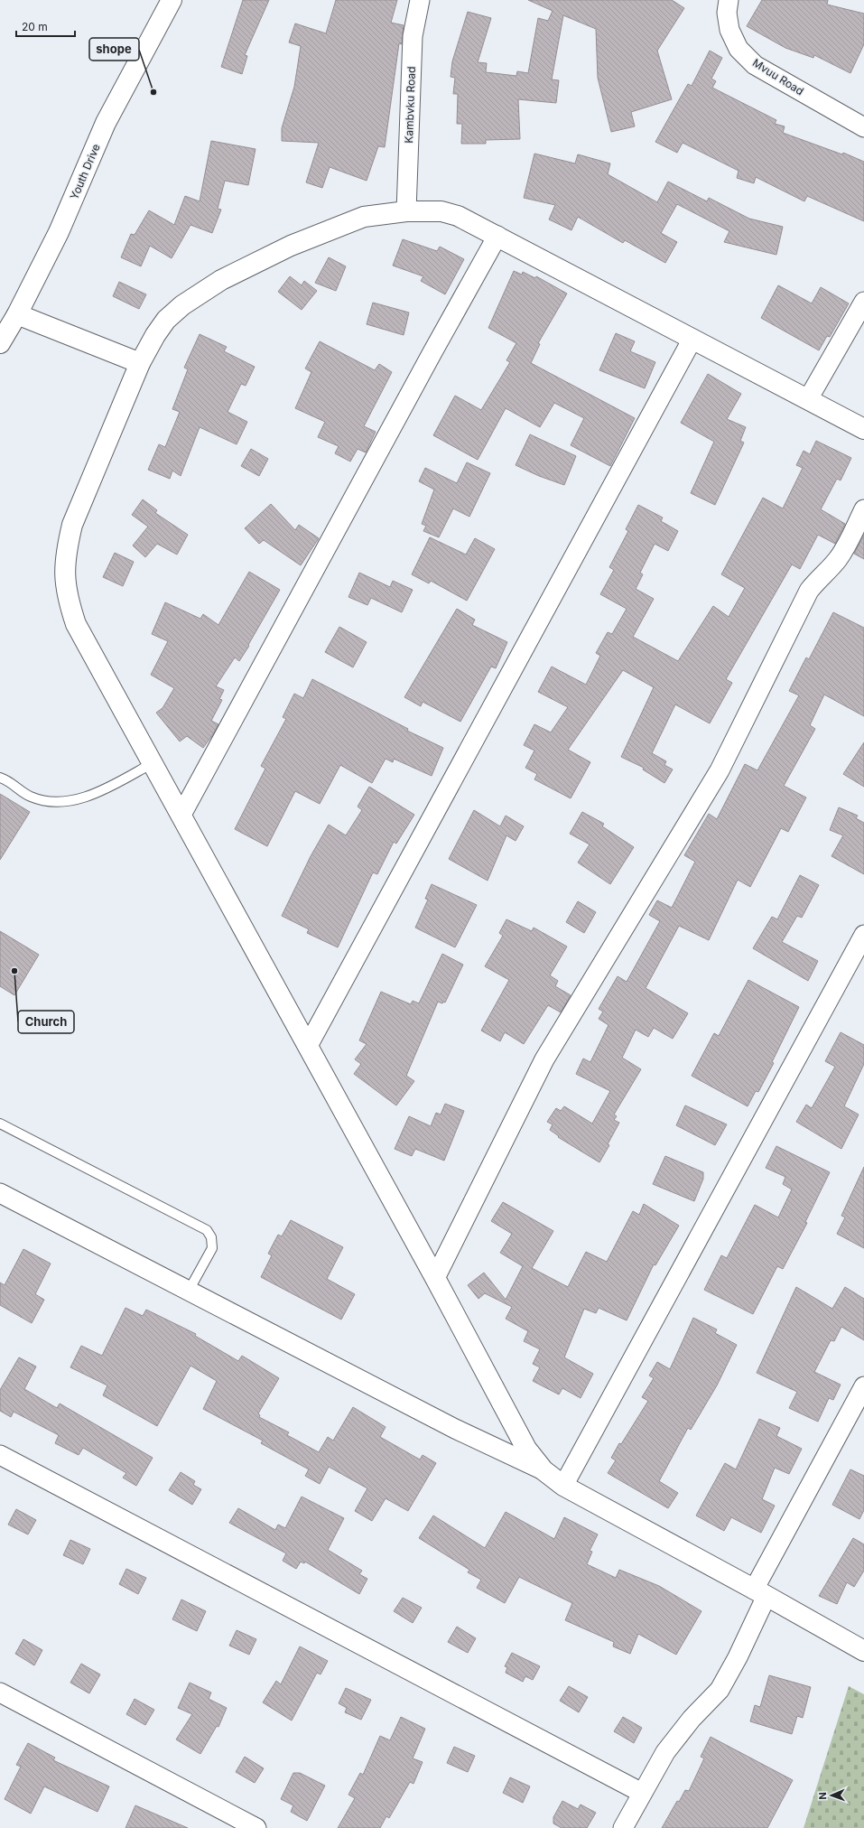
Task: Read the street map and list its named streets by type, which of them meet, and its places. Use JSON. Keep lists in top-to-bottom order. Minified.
{"streets":{"street":["Mvuu Road","Kambvku Road","Youth Drive"]},"places":["shope","Church"],"scale_bar":"20 m","north":"left"}
